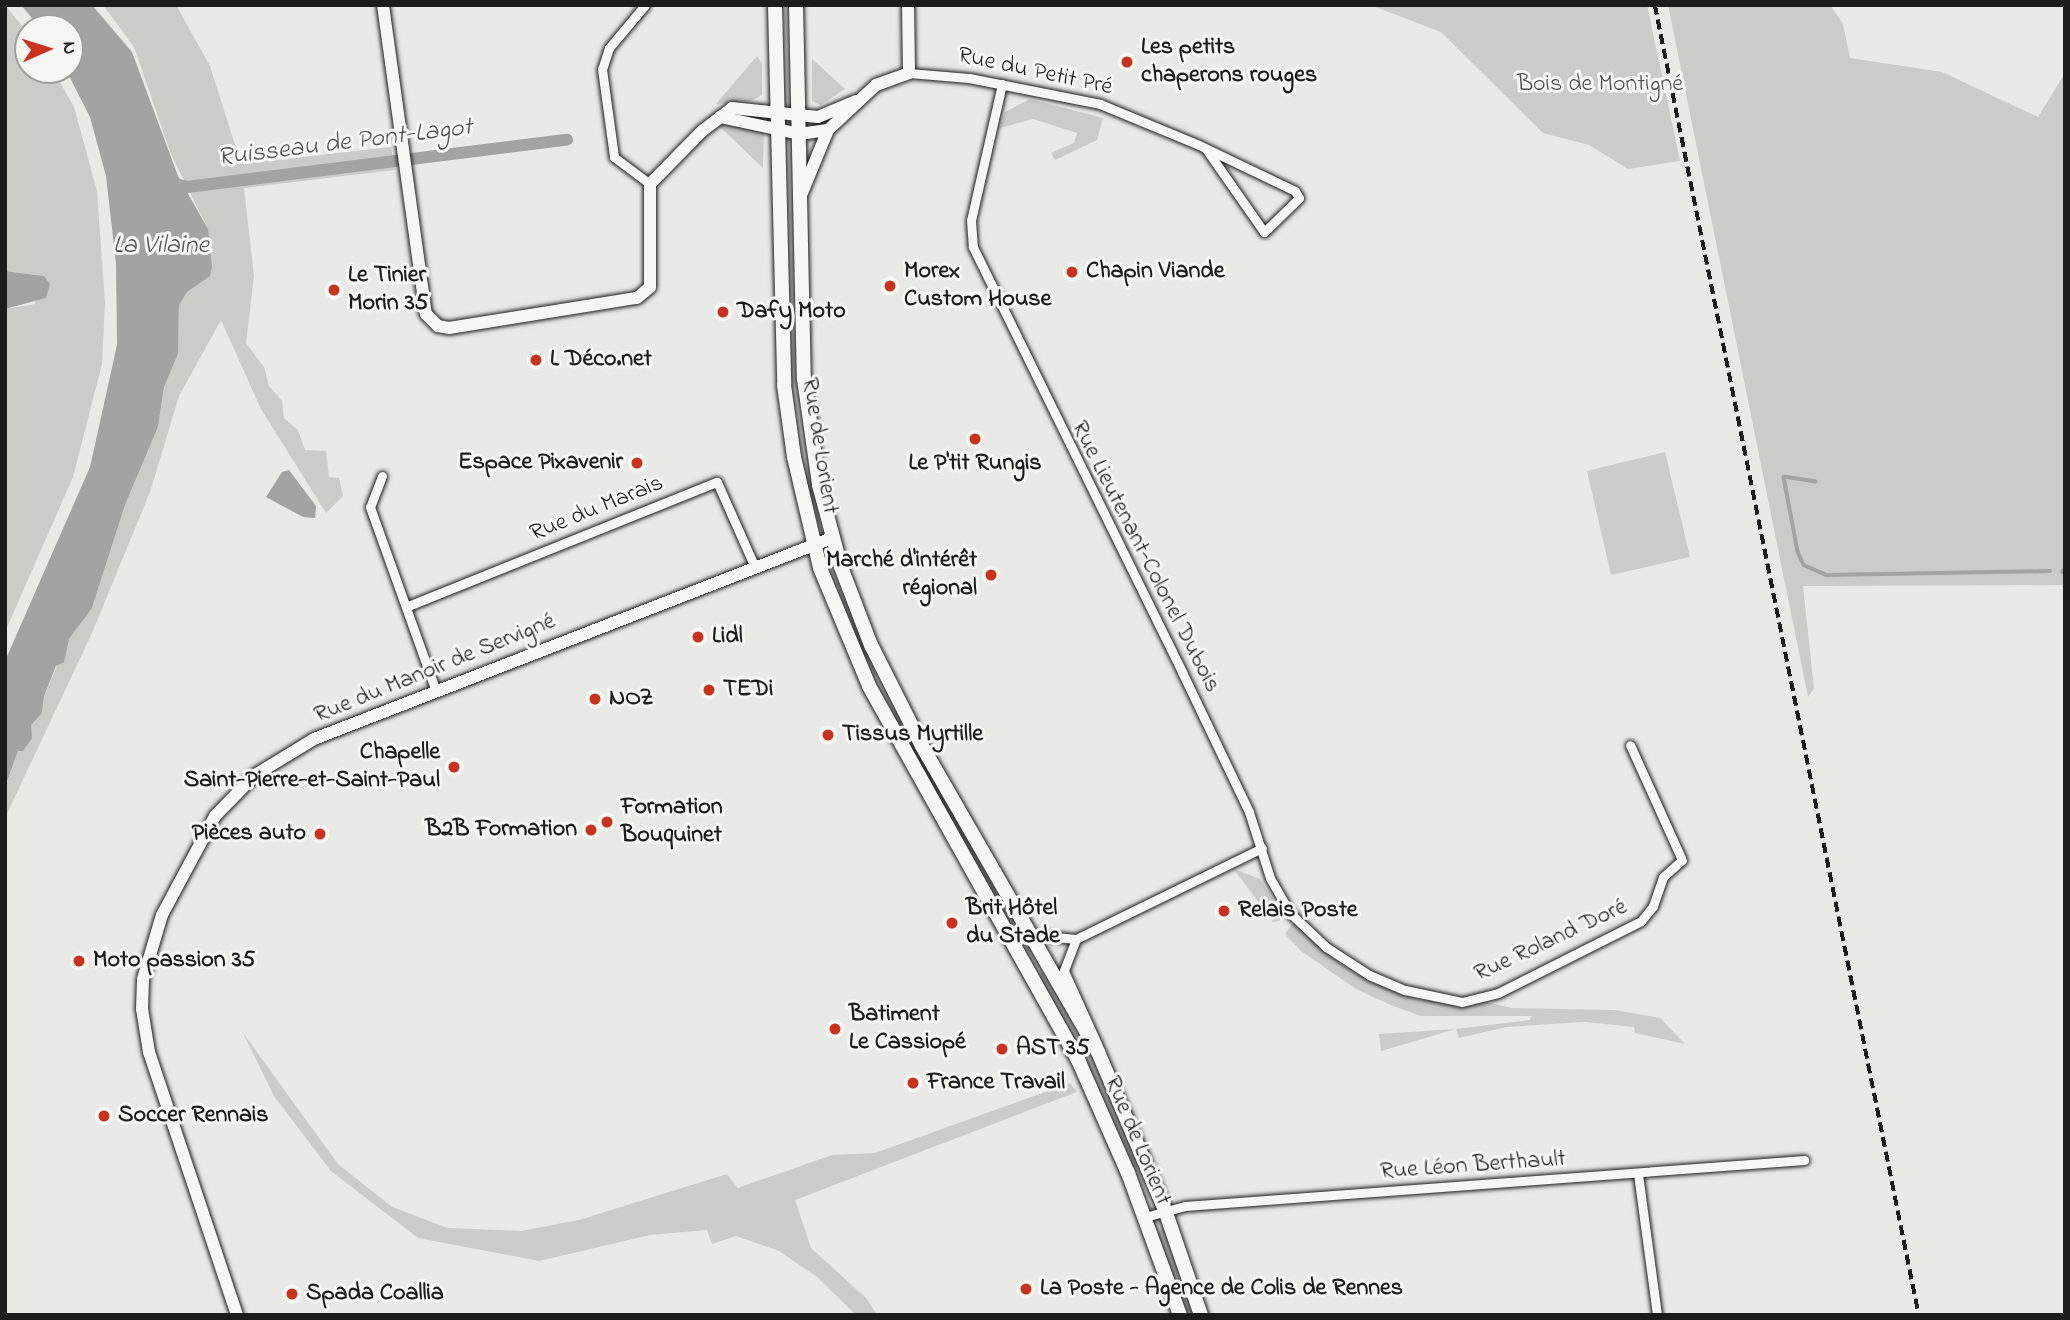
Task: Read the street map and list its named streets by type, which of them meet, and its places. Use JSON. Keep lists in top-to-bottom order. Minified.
{"streets":{"main road":["Rue de Lorient"],"street":["Rue du Petit Pré","Rue du Marais","Rue Lieutenant-Colonel Dubois","Rue du Manoir de Servigné","Rue Roland Doré","Rue Léon Berthault"]},"crossings":[["Rue du Petit Pré","Rue de Lorient"],["Rue du Petit Pré","Rue Lieutenant-Colonel Dubois"],["Rue de Lorient","Rue du Manoir de Servigné"],["Rue de Lorient","Rue Léon Berthault"],["Rue du Marais","Rue du Manoir de Servigné"],["Rue Lieutenant-Colonel Dubois","Rue Roland Doré"]],"water":["Ruisseau de Pont-Lagot","La Vilaine"],"parks":["Bois de Montigné"],"places":["Les petits chaperons rouges","Chapin Viande","Morex Custom House","Le Tinier Morin 35","Dafy Moto","L Déco.net","Le P'tit Rungis","Espace Pixavenir","Marché d'intérêt régional","Lidl","TEDi","NOZ","Tissus Myrtille","Chapelle Saint-Pierre-et-Saint-Paul","Formation Bouquinet","B2B Formation","Pièces auto","Relais Poste","Brit Hôtel du Stade","Moto passion 35","Batiment Le Cassiopé","AST 35","France Travail","Soccer Rennais","La Poste - Agence de Colis de Rennes","Spada Coallia"],"north":"right"}
